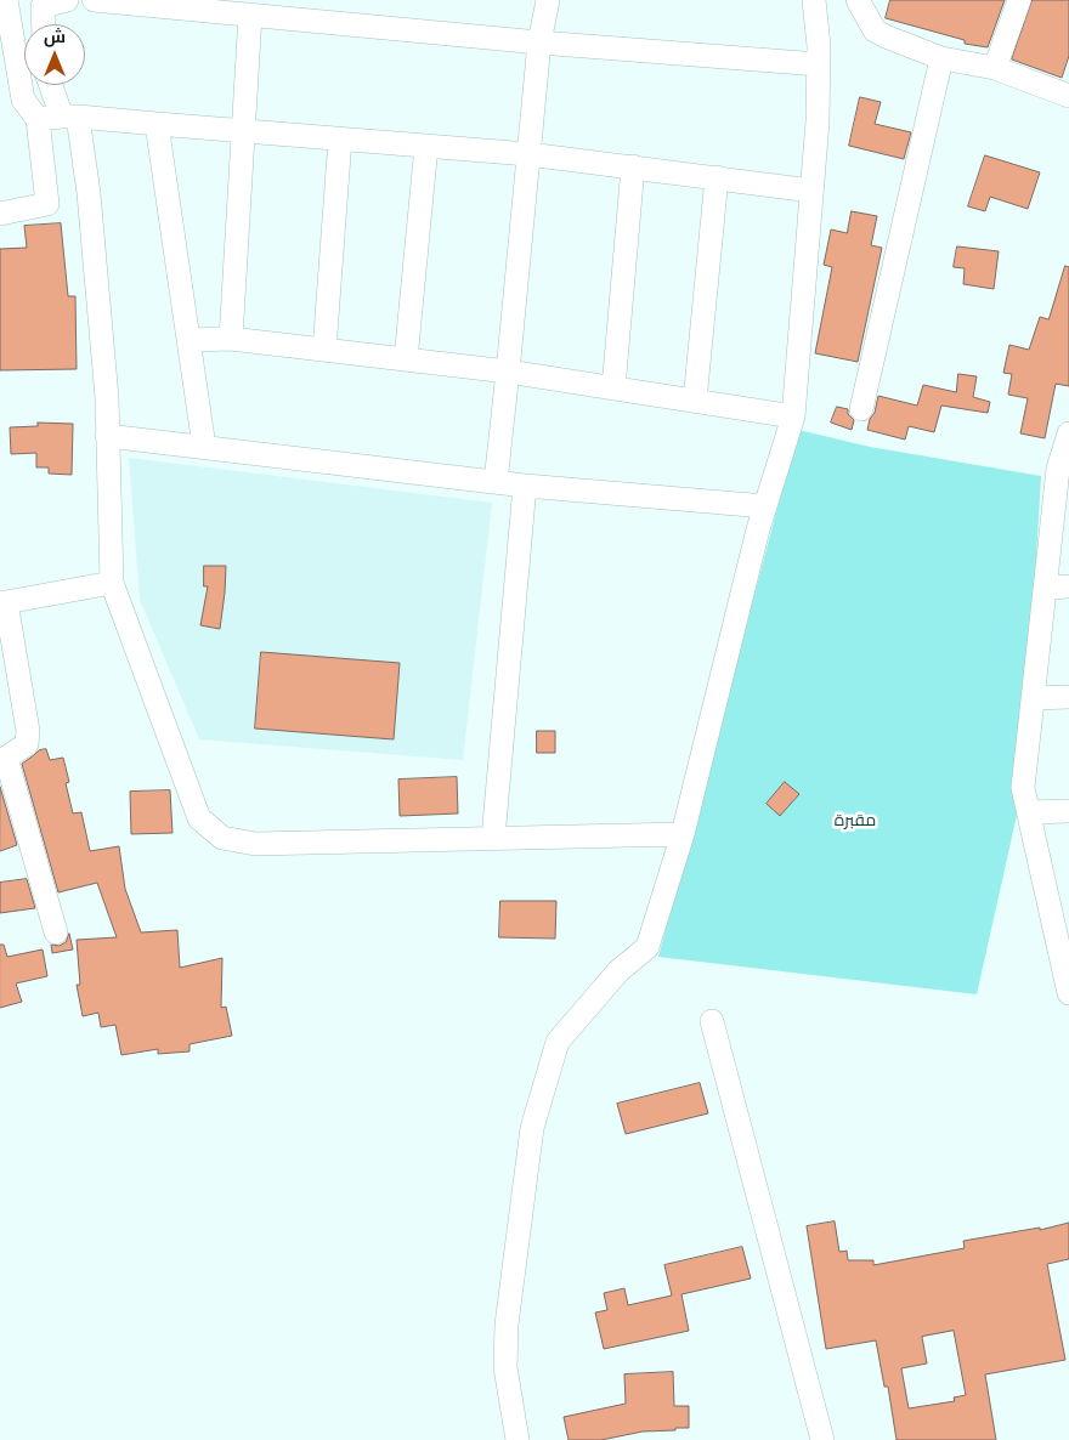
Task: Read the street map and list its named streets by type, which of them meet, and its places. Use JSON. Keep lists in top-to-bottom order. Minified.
{"parks":["مقبرة"],"north":"top"}
